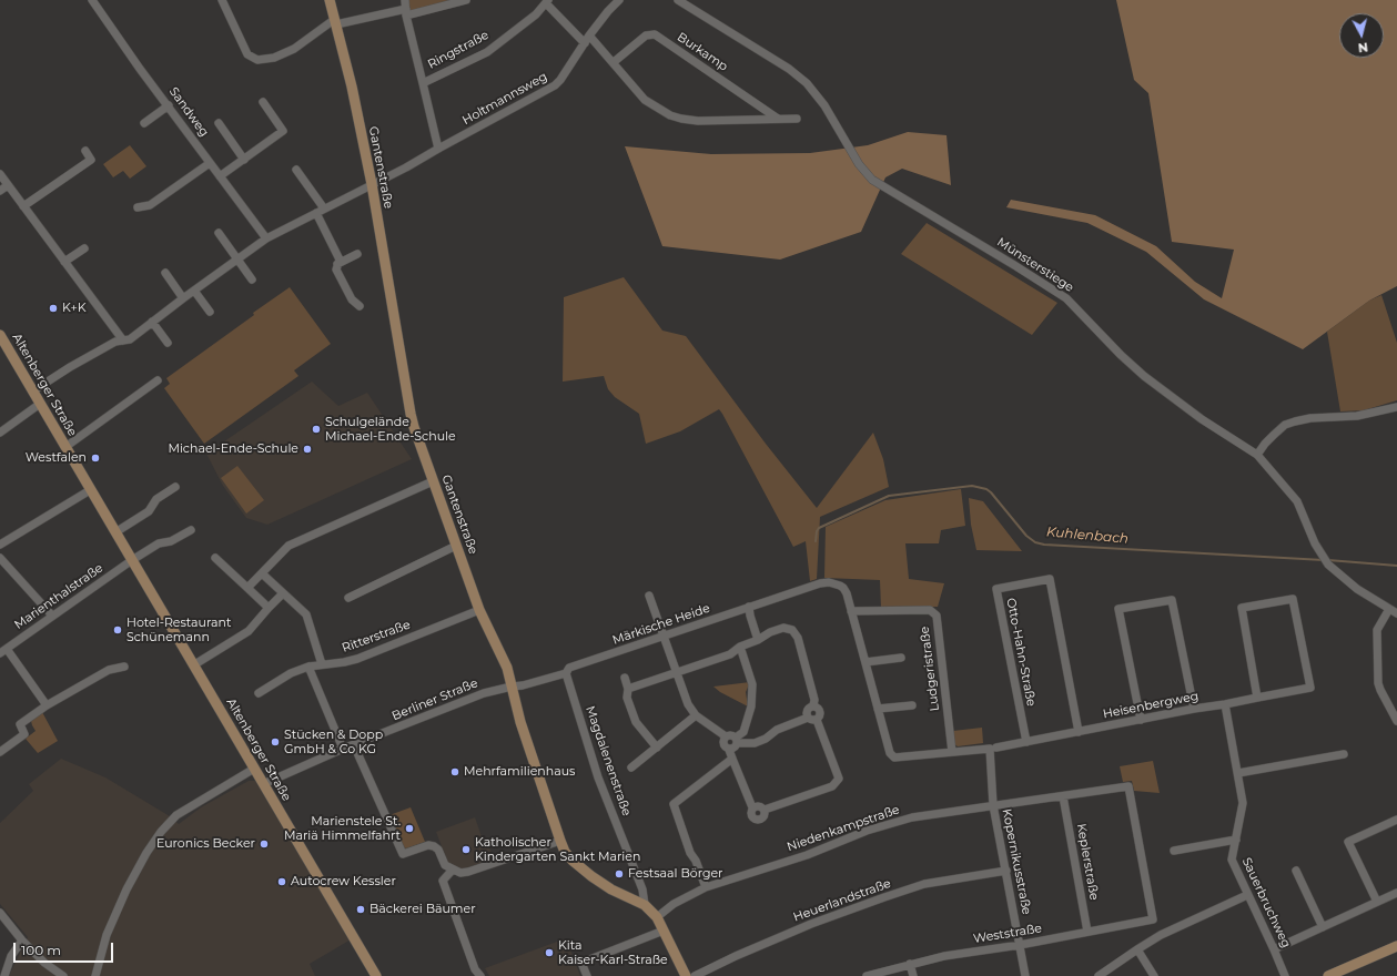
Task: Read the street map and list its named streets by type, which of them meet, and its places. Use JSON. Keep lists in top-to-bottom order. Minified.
{"streets":{"street":["Ringstraße","Burkamp","Holtmannsweg","Sandweg","Gantenstraße","Münsterstiege","Altenberger Straße","Marienthalstraße","Märkische Heide","Ritterstraße","Otto-Hahn-Straße","Ludgeristraße","Berliner Straße","Heisenbergweg","Magdalenenstraße","Niedenkampstraße","Kopernikusstraße","Keplerstraße","Heuerlandstraße","Sauerbruchweg","Weststraße"]},"crossings":[["Ringstraße","Holtmannsweg"],["Holtmannsweg","Sandweg"],["Holtmannsweg","Gantenstraße"],["Holtmannsweg","Altenberger Straße"],["Gantenstraße","Märkische Heide"],["Gantenstraße","Ritterstraße"],["Gantenstraße","Berliner Straße"],["Gantenstraße","Magdalenenstraße"],["Gantenstraße","Niedenkampstraße"],["Altenberger Straße","Marienthalstraße"],["Altenberger Straße","Berliner Straße"],["Märkische Heide","Ludgeristraße"],["Märkische Heide","Berliner Straße"],["Märkische Heide","Magdalenenstraße"],["Otto-Hahn-Straße","Heisenbergweg"],["Heisenbergweg","Sauerbruchweg"],["Niedenkampstraße","Kopernikusstraße"],["Niedenkampstraße","Keplerstraße"],["Niedenkampstraße","Weststraße"],["Kopernikusstraße","Heuerlandstraße"],["Kopernikusstraße","Weststraße"],["Keplerstraße","Weststraße"]],"water":["Kuhlenbach"],"places":["K+K","Schulgelände Michael-Ende-Schule","Michael-Ende-Schule","Westfalen","Hotel-Restaurant Schünemann","Stücken & Dopp GmbH & Co KG","Mehrfamilienhaus","Marienstele St. Mariä Himmelfahrt","Euronics Becker","Katholischer Kindergarten Sankt Marien","Festsaal Börger","Autocrew Kessler","Bäckerei Bäumer","Kita Kaiser-Karl-Straße"],"scale_bar":"100 m","north":"bottom"}
